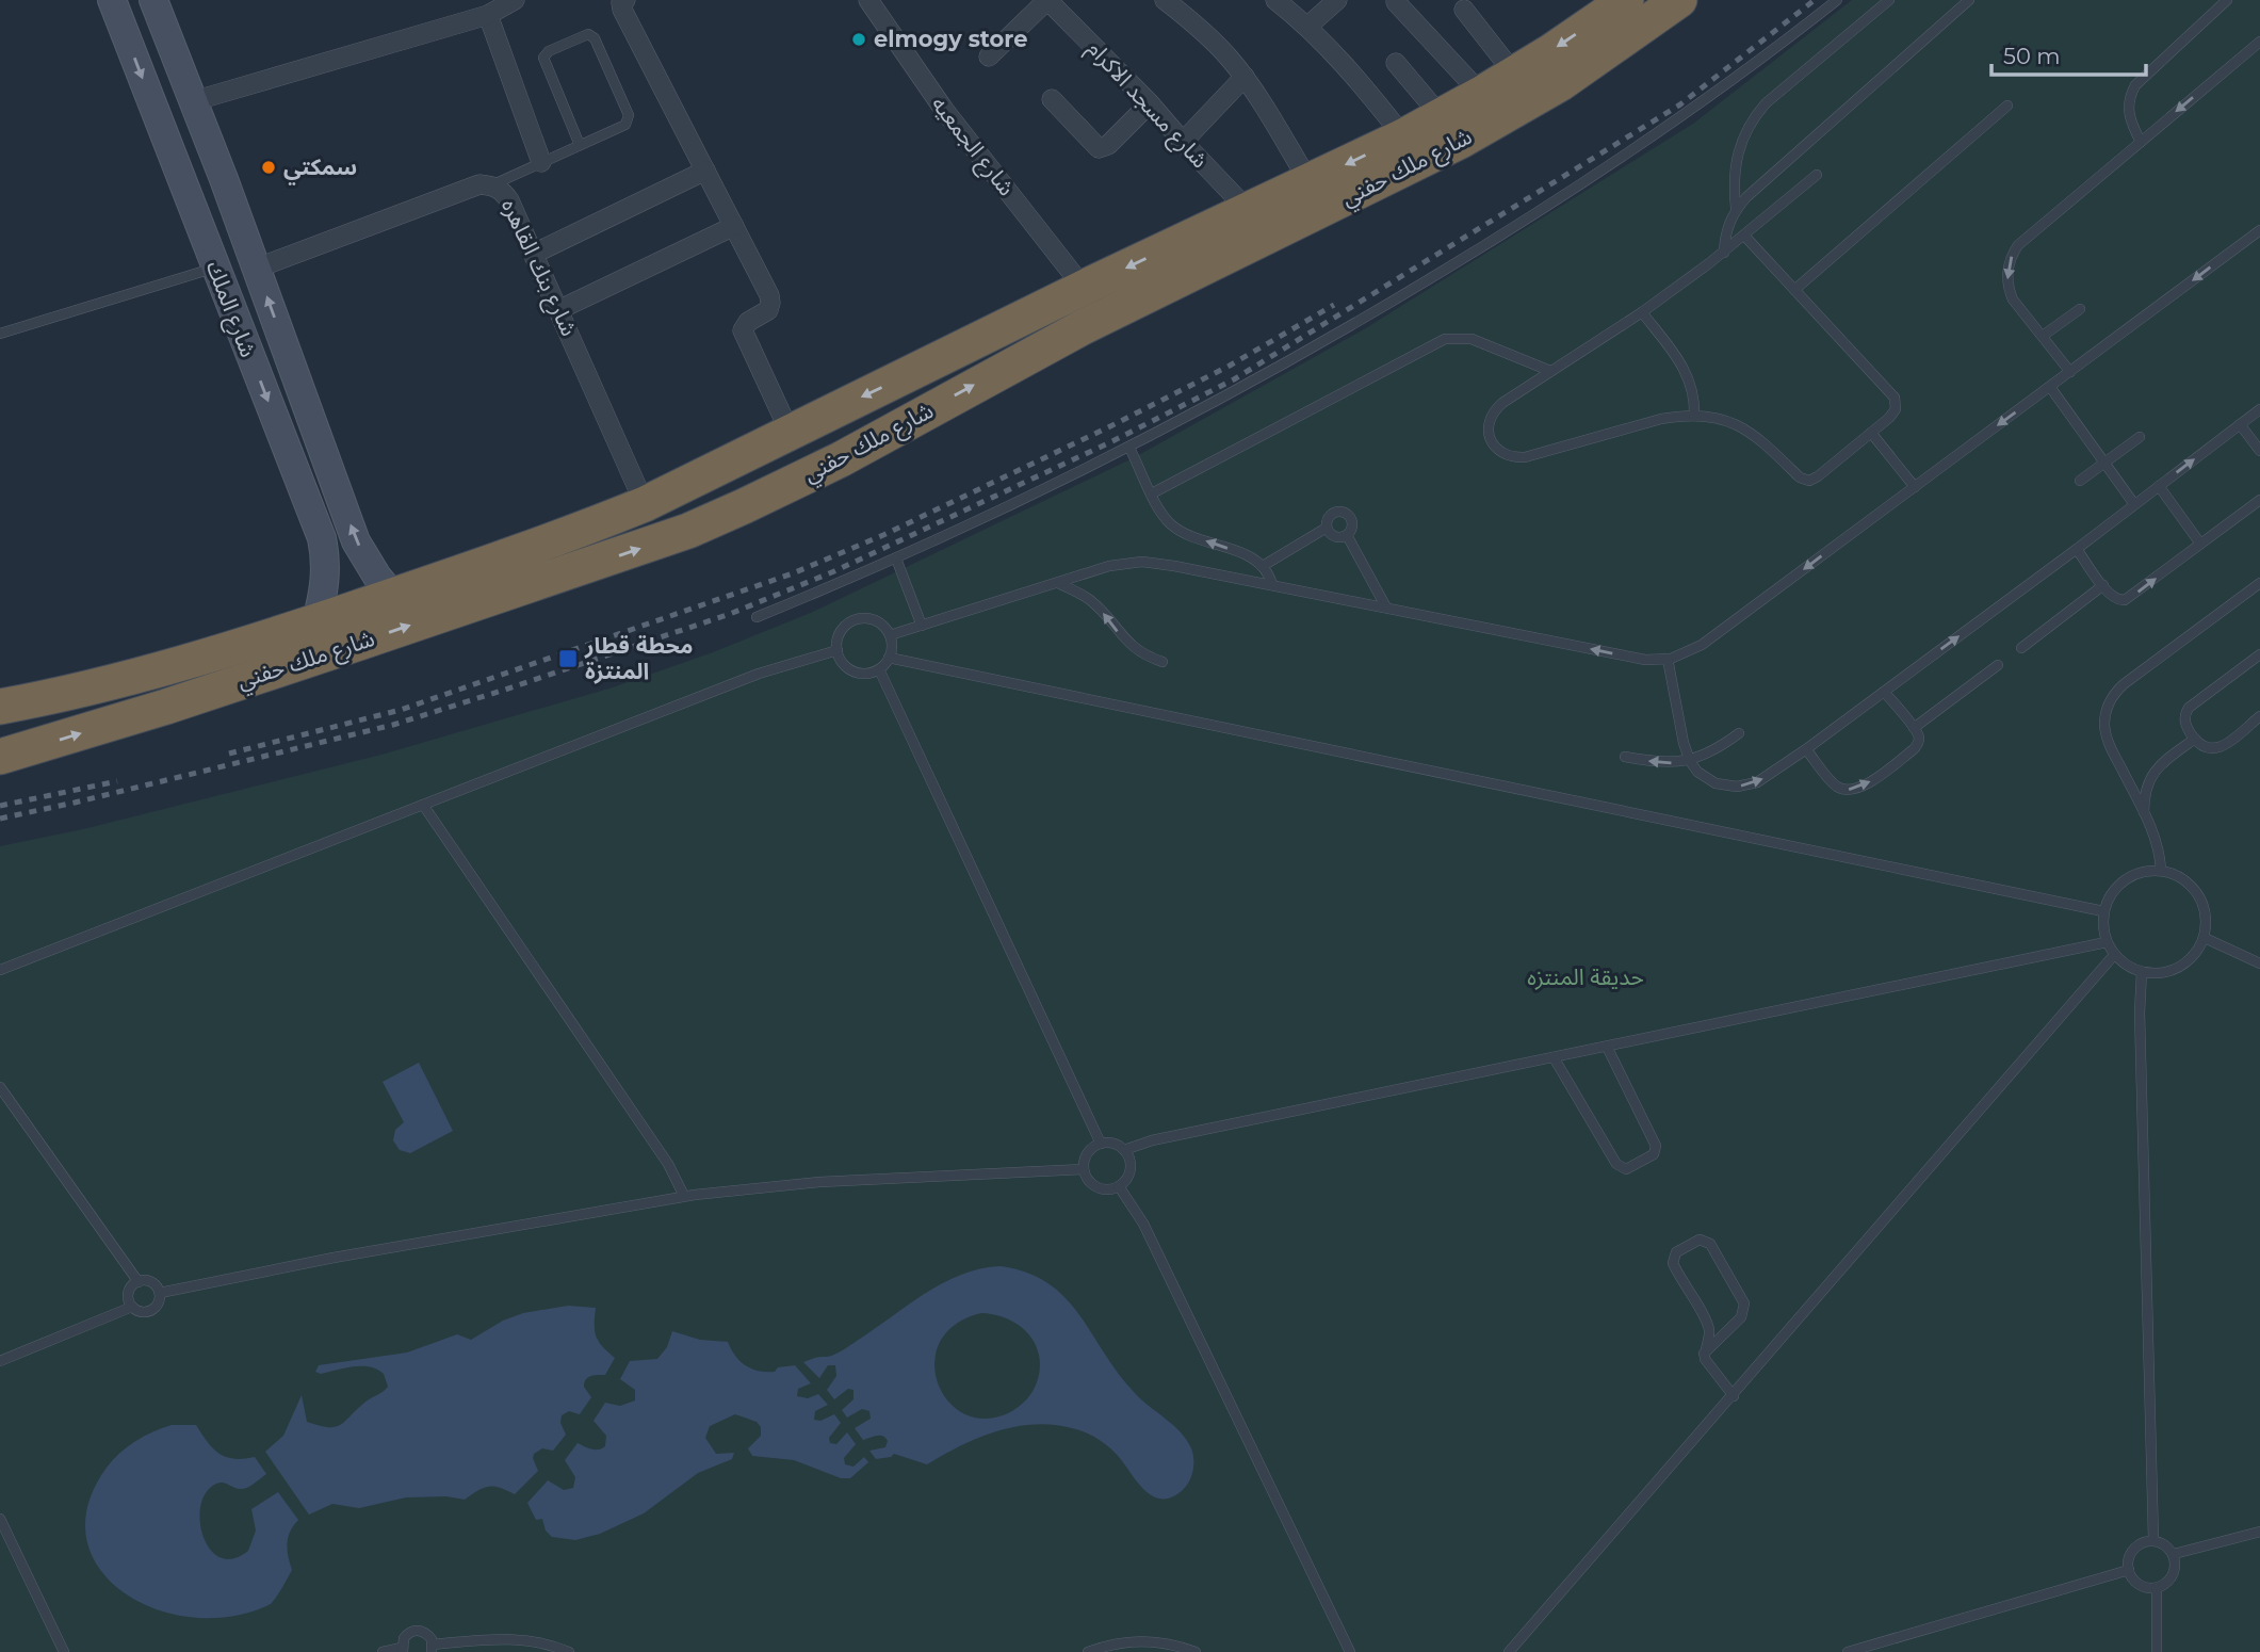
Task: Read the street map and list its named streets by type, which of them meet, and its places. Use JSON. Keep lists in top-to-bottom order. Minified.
{"streets":{"highway":["شارع ملك حفني"],"street":["شارع مسجد الاكرام","شارع الجمعيه","شارع بنك القاهره","شارع الملك"]},"crossings":[["شارع مسجد الاكرام","شارع ملك حفني"],["شارع الجمعيه","شارع ملك حفني"],["شارع ملك حفني","شارع بنك القاهره"],["شارع ملك حفني","شارع الملك"],["شارع بنك القاهره","شارع الملك"]],"parks":["حديقة المنتزه"],"places":{"other":["elmogy store","سمكتي"],"transit":["محطة قطار المنتزة"]},"scale_bar":"50 m"}
